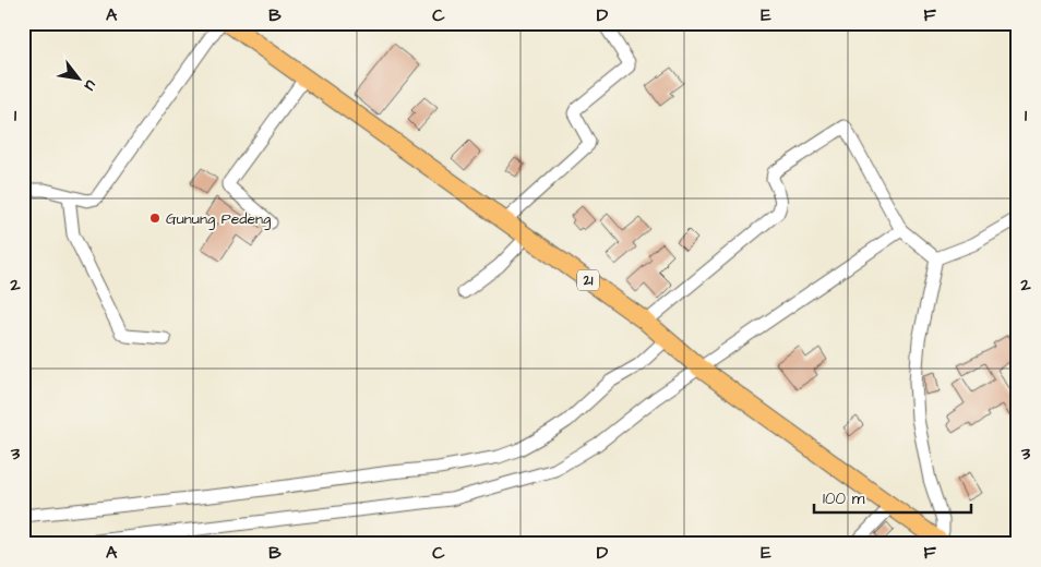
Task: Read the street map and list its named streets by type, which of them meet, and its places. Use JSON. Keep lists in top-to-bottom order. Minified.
{"streets":{"highway":["21"]},"places":["Gunung Pedeng"],"scale_bar":"100 m","north":"bottom right","grid":{"columns":["A","B","C","D","E","F"],"rows":["1","2","3"]}}
